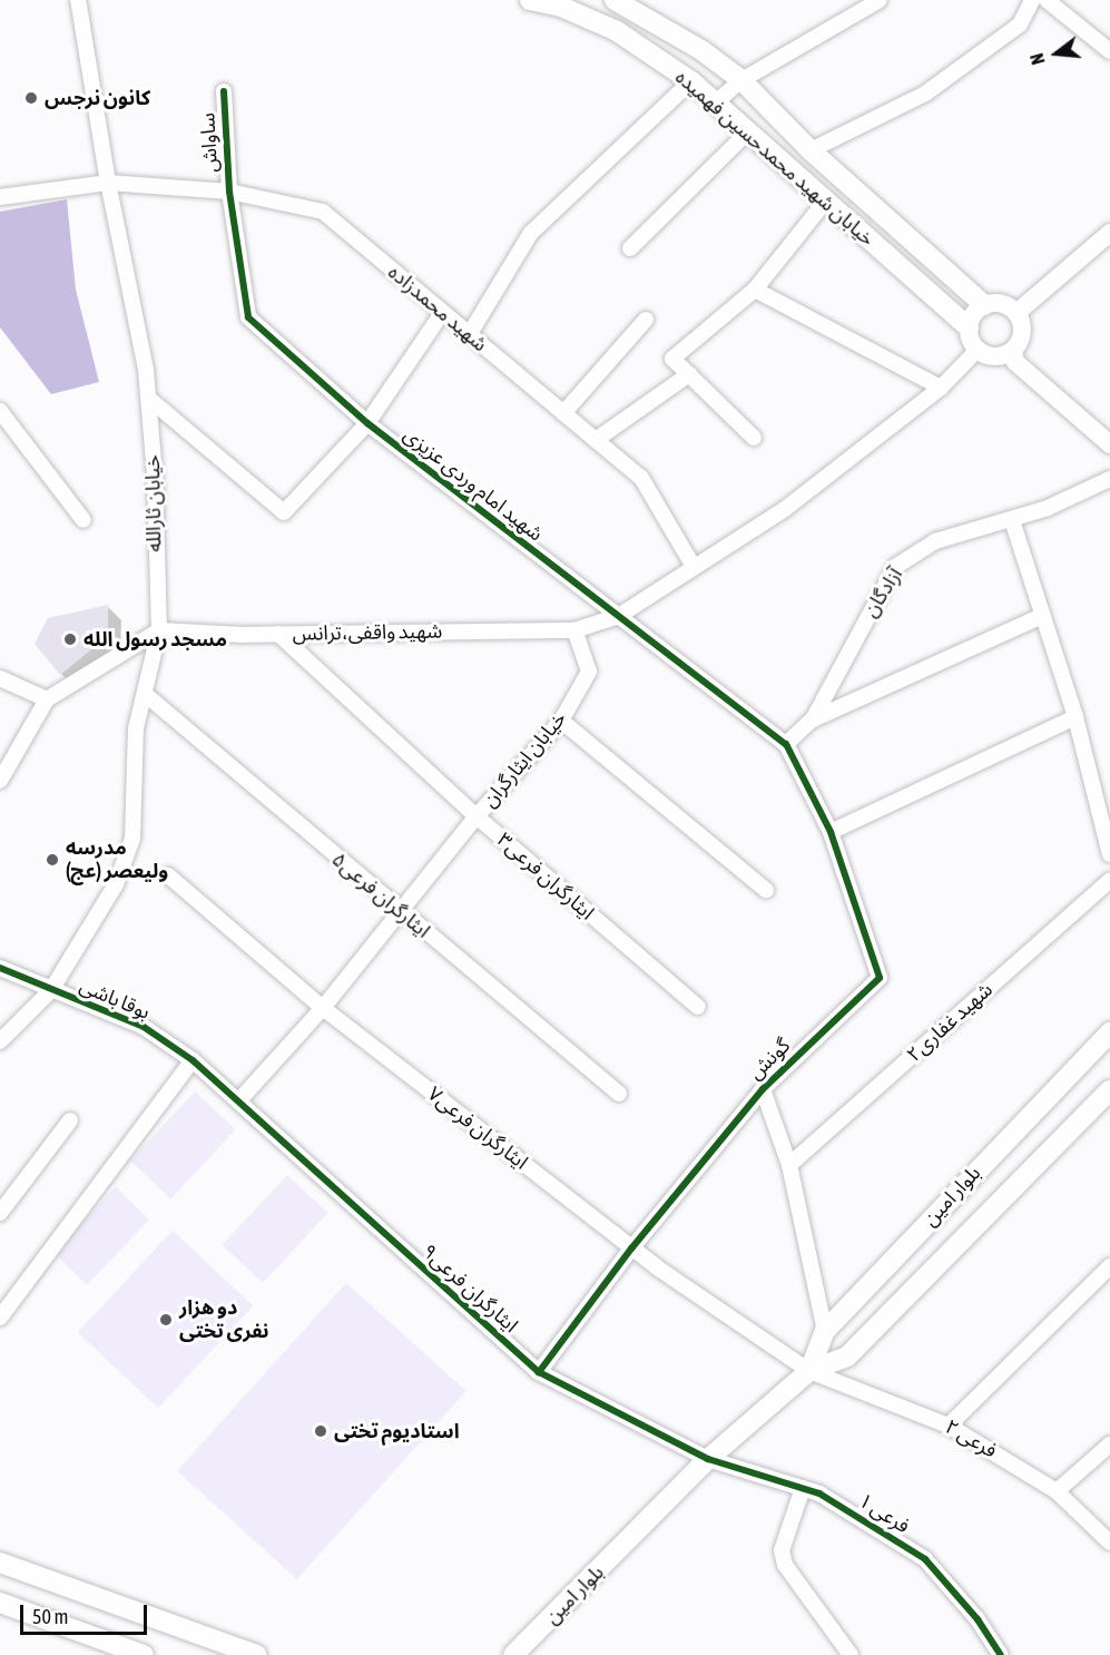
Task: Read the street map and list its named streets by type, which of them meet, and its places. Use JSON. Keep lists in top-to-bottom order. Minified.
{"streets":{"main road":["خیابان شهید محمدحسین فهمیده","بلوار امین"],"street":["ساواش","شهید محمدزاده","شهید امام وردی عزیزی","خیابان ثارالله","آزادگان","شهید واقفی،ترانس","خیابان ایثارگران","ایثارگران فرعی۳","ایثارگران فرعی۵","بوقا باشی","شهید غفاری۲","گونش","ایثارگران فرعی۷","ایثارگران فرعی۹","فرعی ۲","فرعی ۱"]},"crossings":[["ساواش","شهید محمدزاده"],["ساواش","شهید امام وردی عزیزی"],["شهید محمدزاده","شهید امام وردی عزیزی"],["شهید محمدزاده","خیابان ثارالله"],["شهید امام وردی عزیزی","آزادگان"],["شهید امام وردی عزیزی","گونش"],["خیابان ثارالله","شهید واقفی،ترانس"],["خیابان ثارالله","ایثارگران فرعی۵"],["خیابان ثارالله","بوقا باشی"],["آزادگان","گونش"],["شهید واقفی،ترانس","خیابان ایثارگران"],["شهید واقفی،ترانس","ایثارگران فرعی۳"],["خیابان ایثارگران","ایثارگران فرعی۳"],["خیابان ایثارگران","ایثارگران فرعی۵"],["خیابان ایثارگران","بوقا باشی"],["خیابان ایثارگران","ایثارگران فرعی۷"],["خیابان ایثارگران","ایثارگران فرعی۹"],["بوقا باشی","ایثارگران فرعی۹"],["گونش","ایثارگران فرعی۷"],["گونش","ایثارگران فرعی۹"],["ایثارگران فرعی۷","بلوار امین"],["ایثارگران فرعی۷","فرعی ۲"],["بلوار امین","ایثارگران فرعی۹"],["بلوار امین","فرعی ۲"],["بلوار امین","فرعی ۱"],["ایثارگران فرعی۹","فرعی ۱"]],"places":["کانون نرجس","مسجد رسول الله","مدرسه ولیعصر (عج)","دو هزار نفری تختی","استادیوم تختی"],"scale_bar":"50 m","north":"left"}
